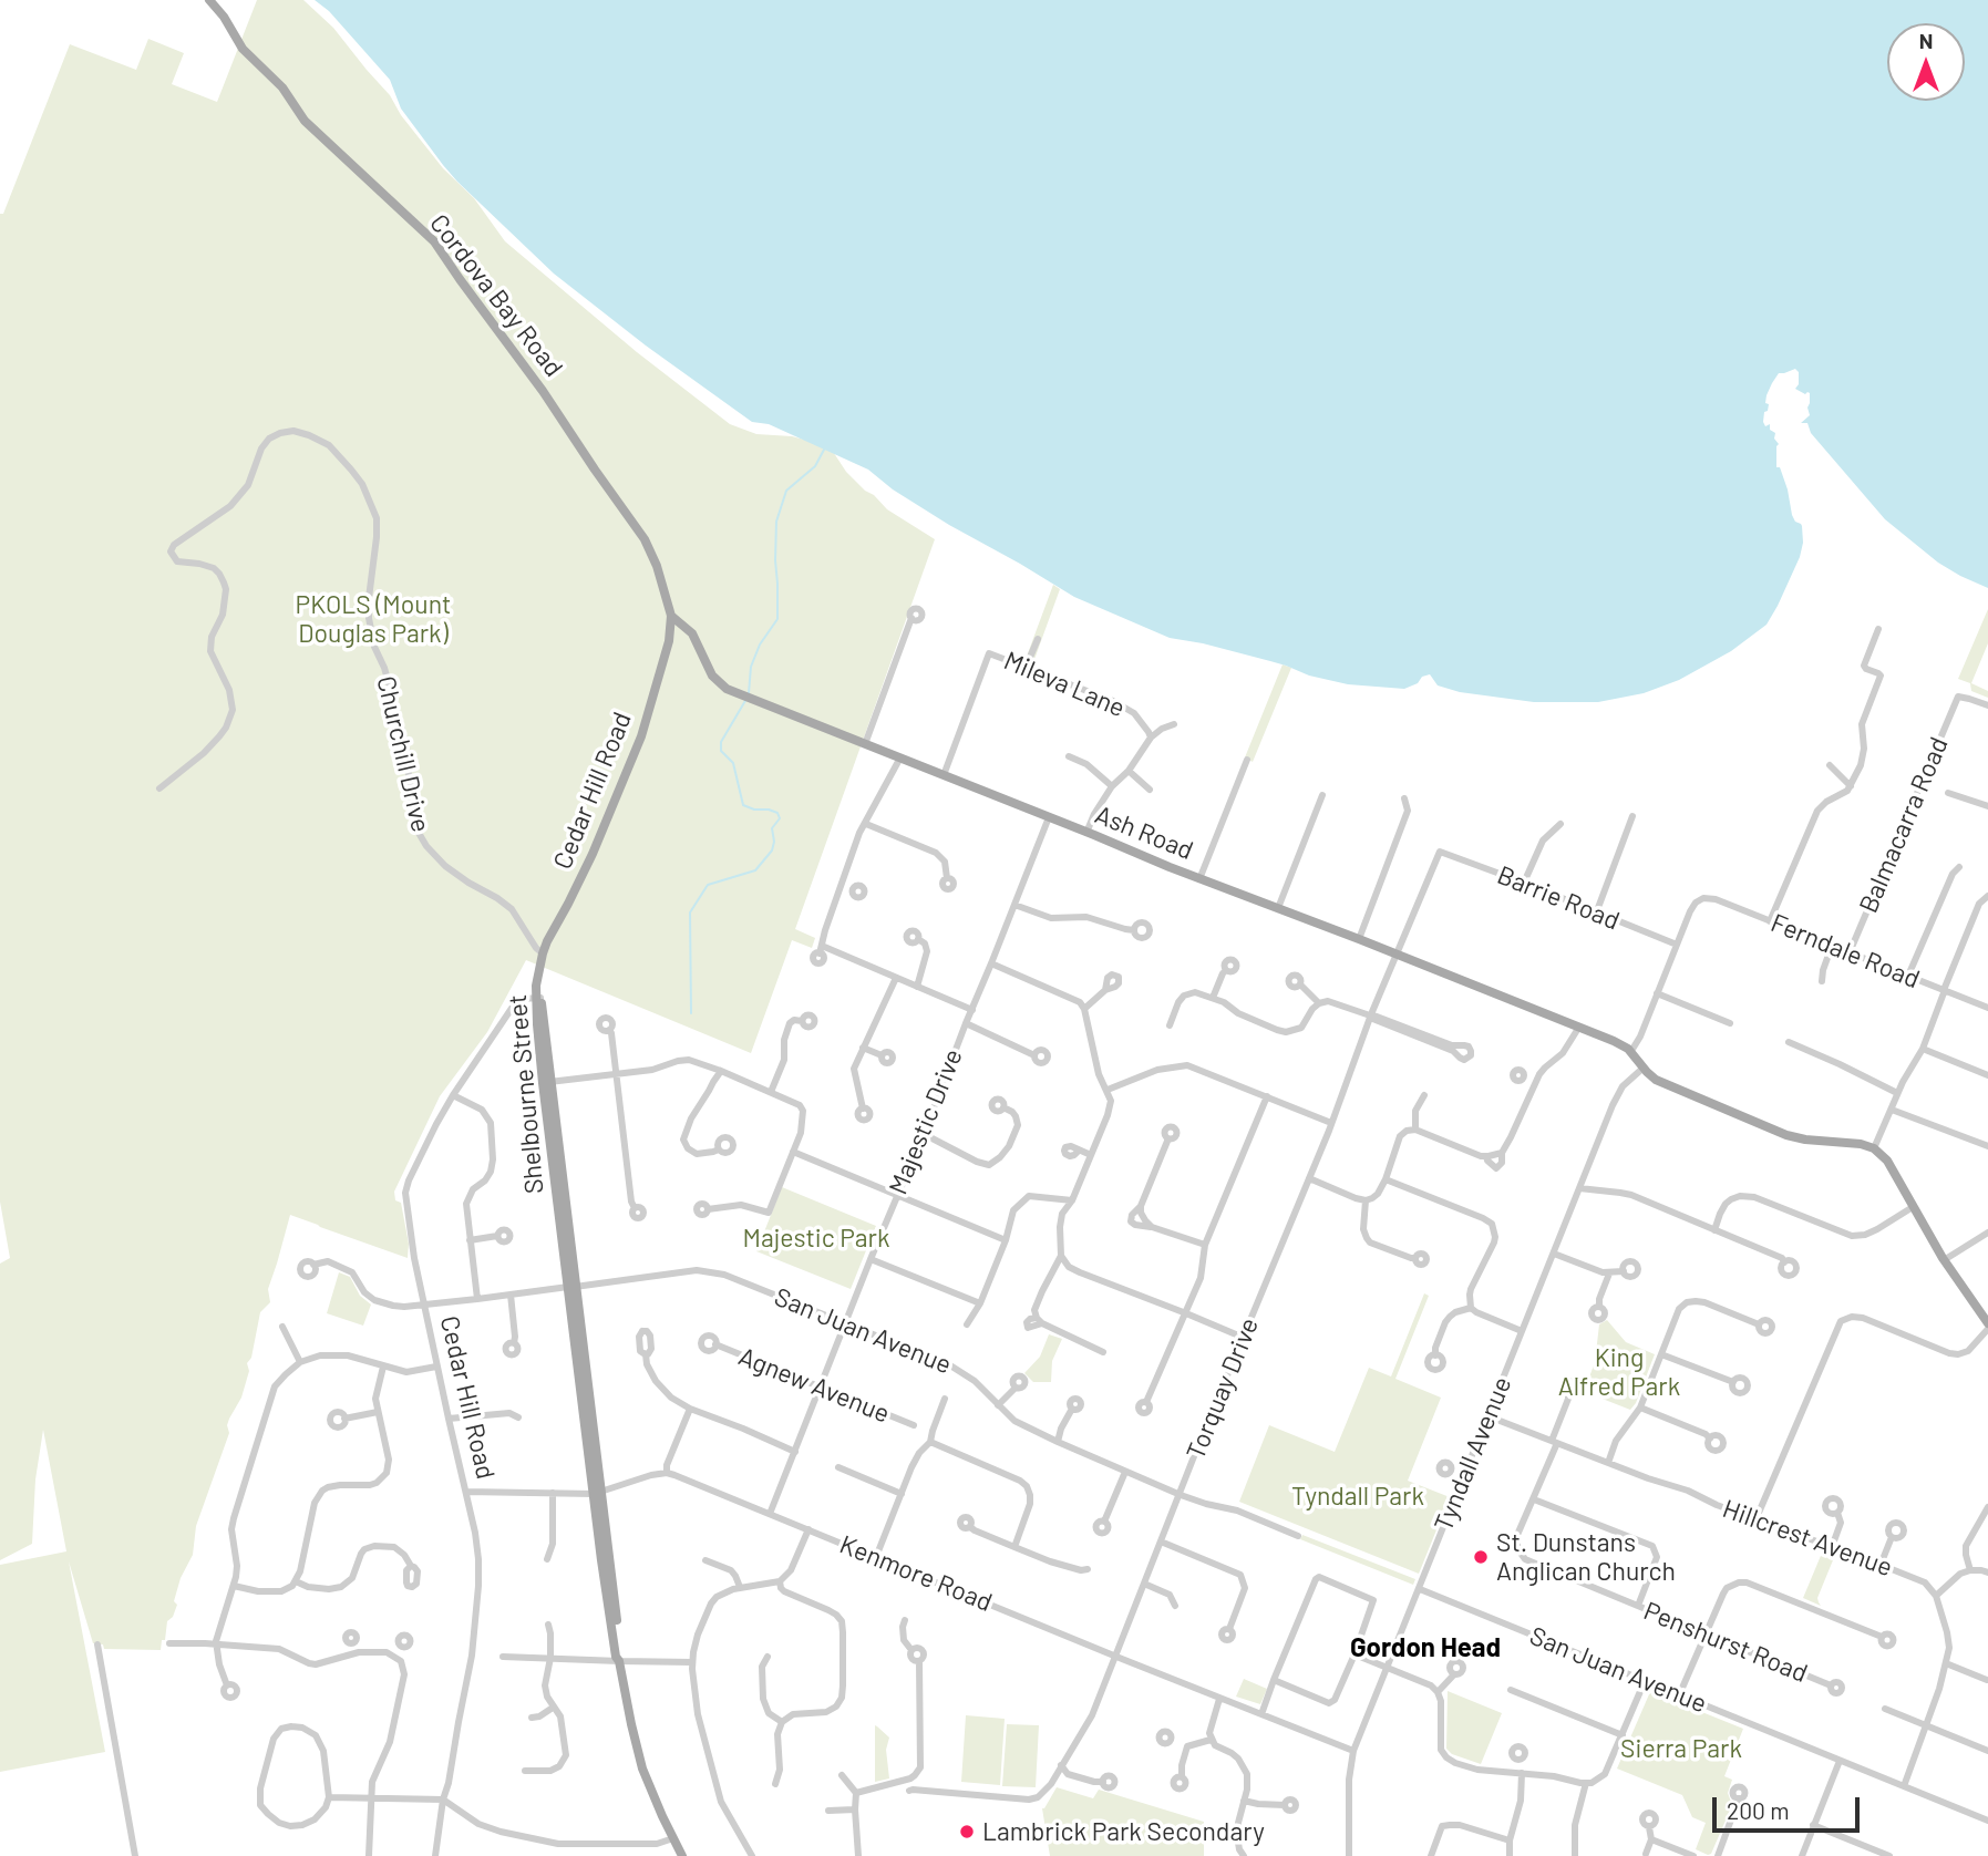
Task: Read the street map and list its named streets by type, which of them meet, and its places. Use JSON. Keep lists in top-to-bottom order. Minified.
{"streets":{"main road":["Cordova Bay Road","Cedar Hill Road","Ash Road","Shelbourne Street"],"street":["Mileva Lane","Churchill Drive","Balmacarra Road","Barrie Road","Ferndale Road","Majestic Drive","San Juan Avenue","Agnew Avenue","Torquay Drive","Tyndall Avenue","Hillcrest Avenue","Kenmore Road","Penshurst Road"]},"crossings":[["Cordova Bay Road","Cedar Hill Road"],["Cordova Bay Road","Ash Road"],["Mileva Lane","Ash Road"],["Churchill Drive","Cedar Hill Road"],["Cedar Hill Road","Ash Road"],["Cedar Hill Road","Shelbourne Street"],["Cedar Hill Road","San Juan Avenue"],["Balmacarra Road","Ferndale Road"],["Ash Road","Majestic Drive"],["Ash Road","Torquay Drive"],["Barrie Road","Ferndale Road"],["Barrie Road","Torquay Drive"],["Shelbourne Street","San Juan Avenue"],["Majestic Drive","San Juan Avenue"],["Majestic Drive","Agnew Avenue"],["Majestic Drive","Kenmore Road"],["San Juan Avenue","Torquay Drive"],["San Juan Avenue","Tyndall Avenue"],["Torquay Drive","Kenmore Road"],["Tyndall Avenue","Hillcrest Avenue"],["Tyndall Avenue","Kenmore Road"],["Hillcrest Avenue","Penshurst Road"]],"districts":["Gordon Head"],"parks":["PKOLS (Mount Douglas Park)","Majestic Park","King Alfred Park","Tyndall Park","Sierra Park"],"places":["St. Dunstans Anglican Church","Lambrick Park Secondary"],"scale_bar":"200 m","north":"top"}
